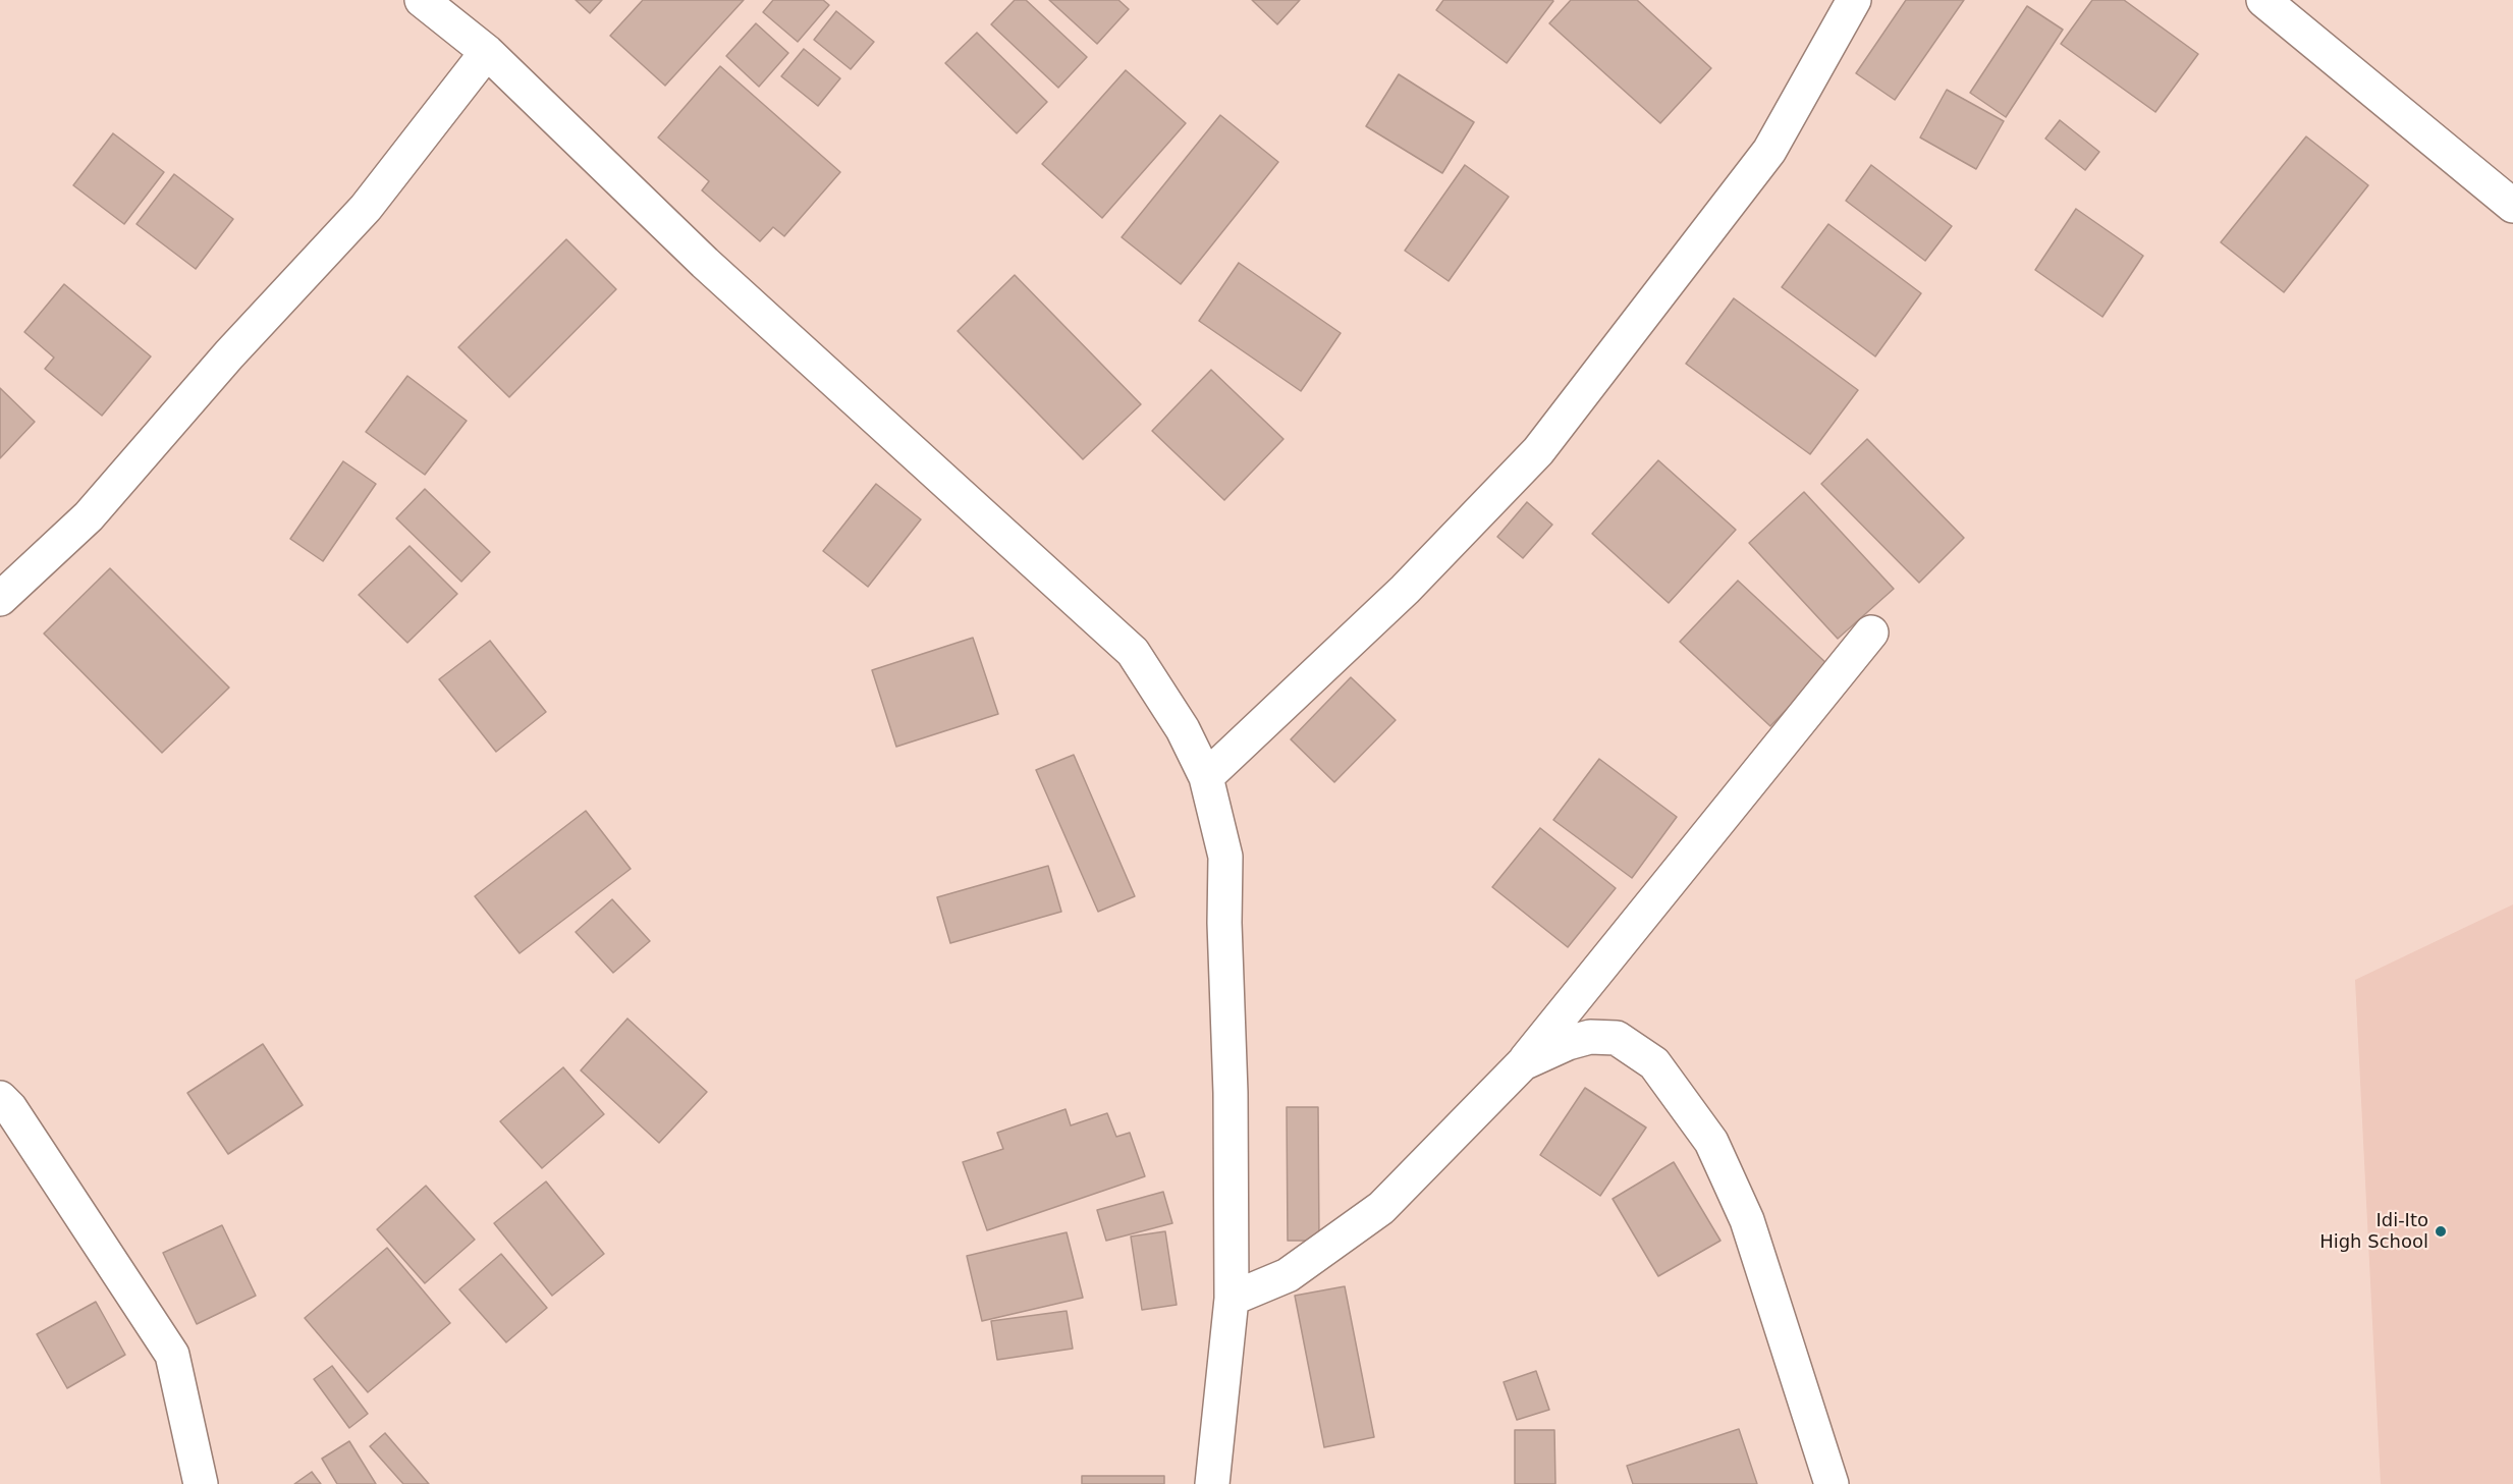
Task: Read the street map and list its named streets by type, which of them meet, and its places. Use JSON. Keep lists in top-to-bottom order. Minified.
{"places":["Idi-Ito High School"]}
